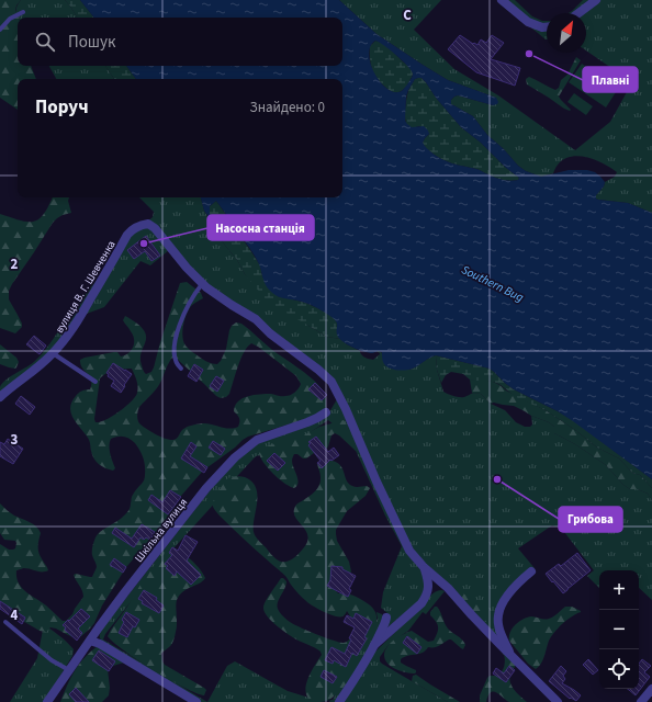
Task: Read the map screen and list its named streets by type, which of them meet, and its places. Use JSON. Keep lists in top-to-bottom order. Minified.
{"streets":{"street":["вулиця В. Г. Шевченка","Шкільна вулиця"]},"water":["Southern Bug"],"places":["Плавні","Насосна станція","Грибова"],"north":"top right","page":{"search":"Пошук","heading":["Поруч","Знайдено: 0"],"map_buttons":["+","−"]},"grid":{"columns":["C"],"rows":["2","3","4"]}}
